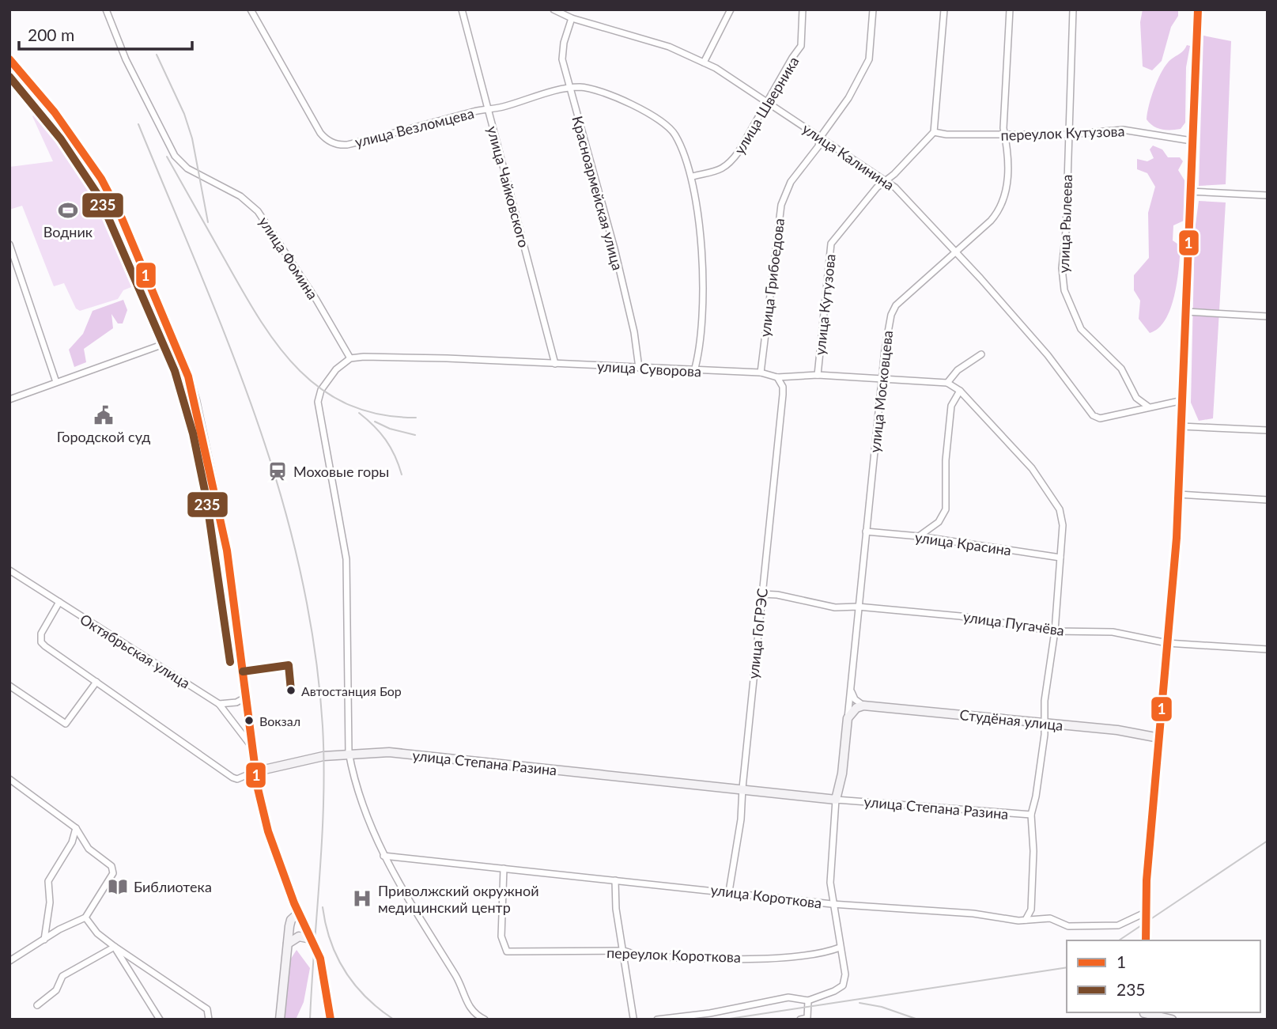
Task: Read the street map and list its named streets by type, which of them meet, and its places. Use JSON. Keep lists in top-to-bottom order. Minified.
{"streets":{"street":["улица Шверника","улица Везломцева","переулок Кутузова","улица Калинина","улица Чайковского","Красноармейская улица","улица Рылеева","улица Фомина","улица Грибоедова","улица Кутузова","улица Суворова","улица Московцева","улица Красина","улица Пугачёва","улица ГоГРЭС","Октябрьская улица","Студёная улица","улица Степана Разина","улица Короткова","переулок Короткова"]},"crossings":[["улица Шверника","улица Везломцева"],["улица Шверника","улица Калинина"],["улица Везломцева","улица Чайковского"],["улица Везломцева","Красноармейская улица"],["переулок Кутузова","улица Рылеева"],["переулок Кутузова","улица Кутузова"],["переулок Кутузова","улица Московцева"],["улица Калинина","Красноармейская улица"],["улица Калинина","улица Рылеева"],["улица Калинина","улица Грибоедова"],["улица Калинина","улица Кутузова"],["улица Калинина","улица Московцева"],["улица Чайковского","улица Суворова"],["Красноармейская улица","улица Суворова"],["улица Фомина","улица Суворова"],["улица Грибоедова","улица Суворова"],["улица Кутузова","улица Суворова"],["улица Суворова","улица Московцева"],["улица Суворова","улица Красина"],["улица Суворова","улица Пугачёва"],["улица Суворова","улица ГоГРЭС"],["улица Суворова","Студёная улица"],["улица Суворова","улица Степана Разина"],["улица Суворова","улица Короткова"],["улица Московцева","улица Красина"],["улица Московцева","улица Пугачёва"],["улица Московцева","улица Степана Разина"],["улица Московцева","улица Короткова"],["улица Московцева","переулок Короткова"],["улица Пугачёва","улица ГоГРЭС"],["улица ГоГРЭС","улица Степана Разина"],["улица ГоГРЭС","улица Короткова"],["улица Короткова","переулок Короткова"]],"places":{"sports":["Водник"],"public building":["Городской суд"],"station":["Моховые горы"],"other":["Автостанция Бор","Вокзал"],"library":["Библиотека"],"hospital":["Приволжский окружной медицинский центр"]},"lines":["transit line 1","transit line 235"],"legend":["1","235"],"scale_bar":"200 m"}
